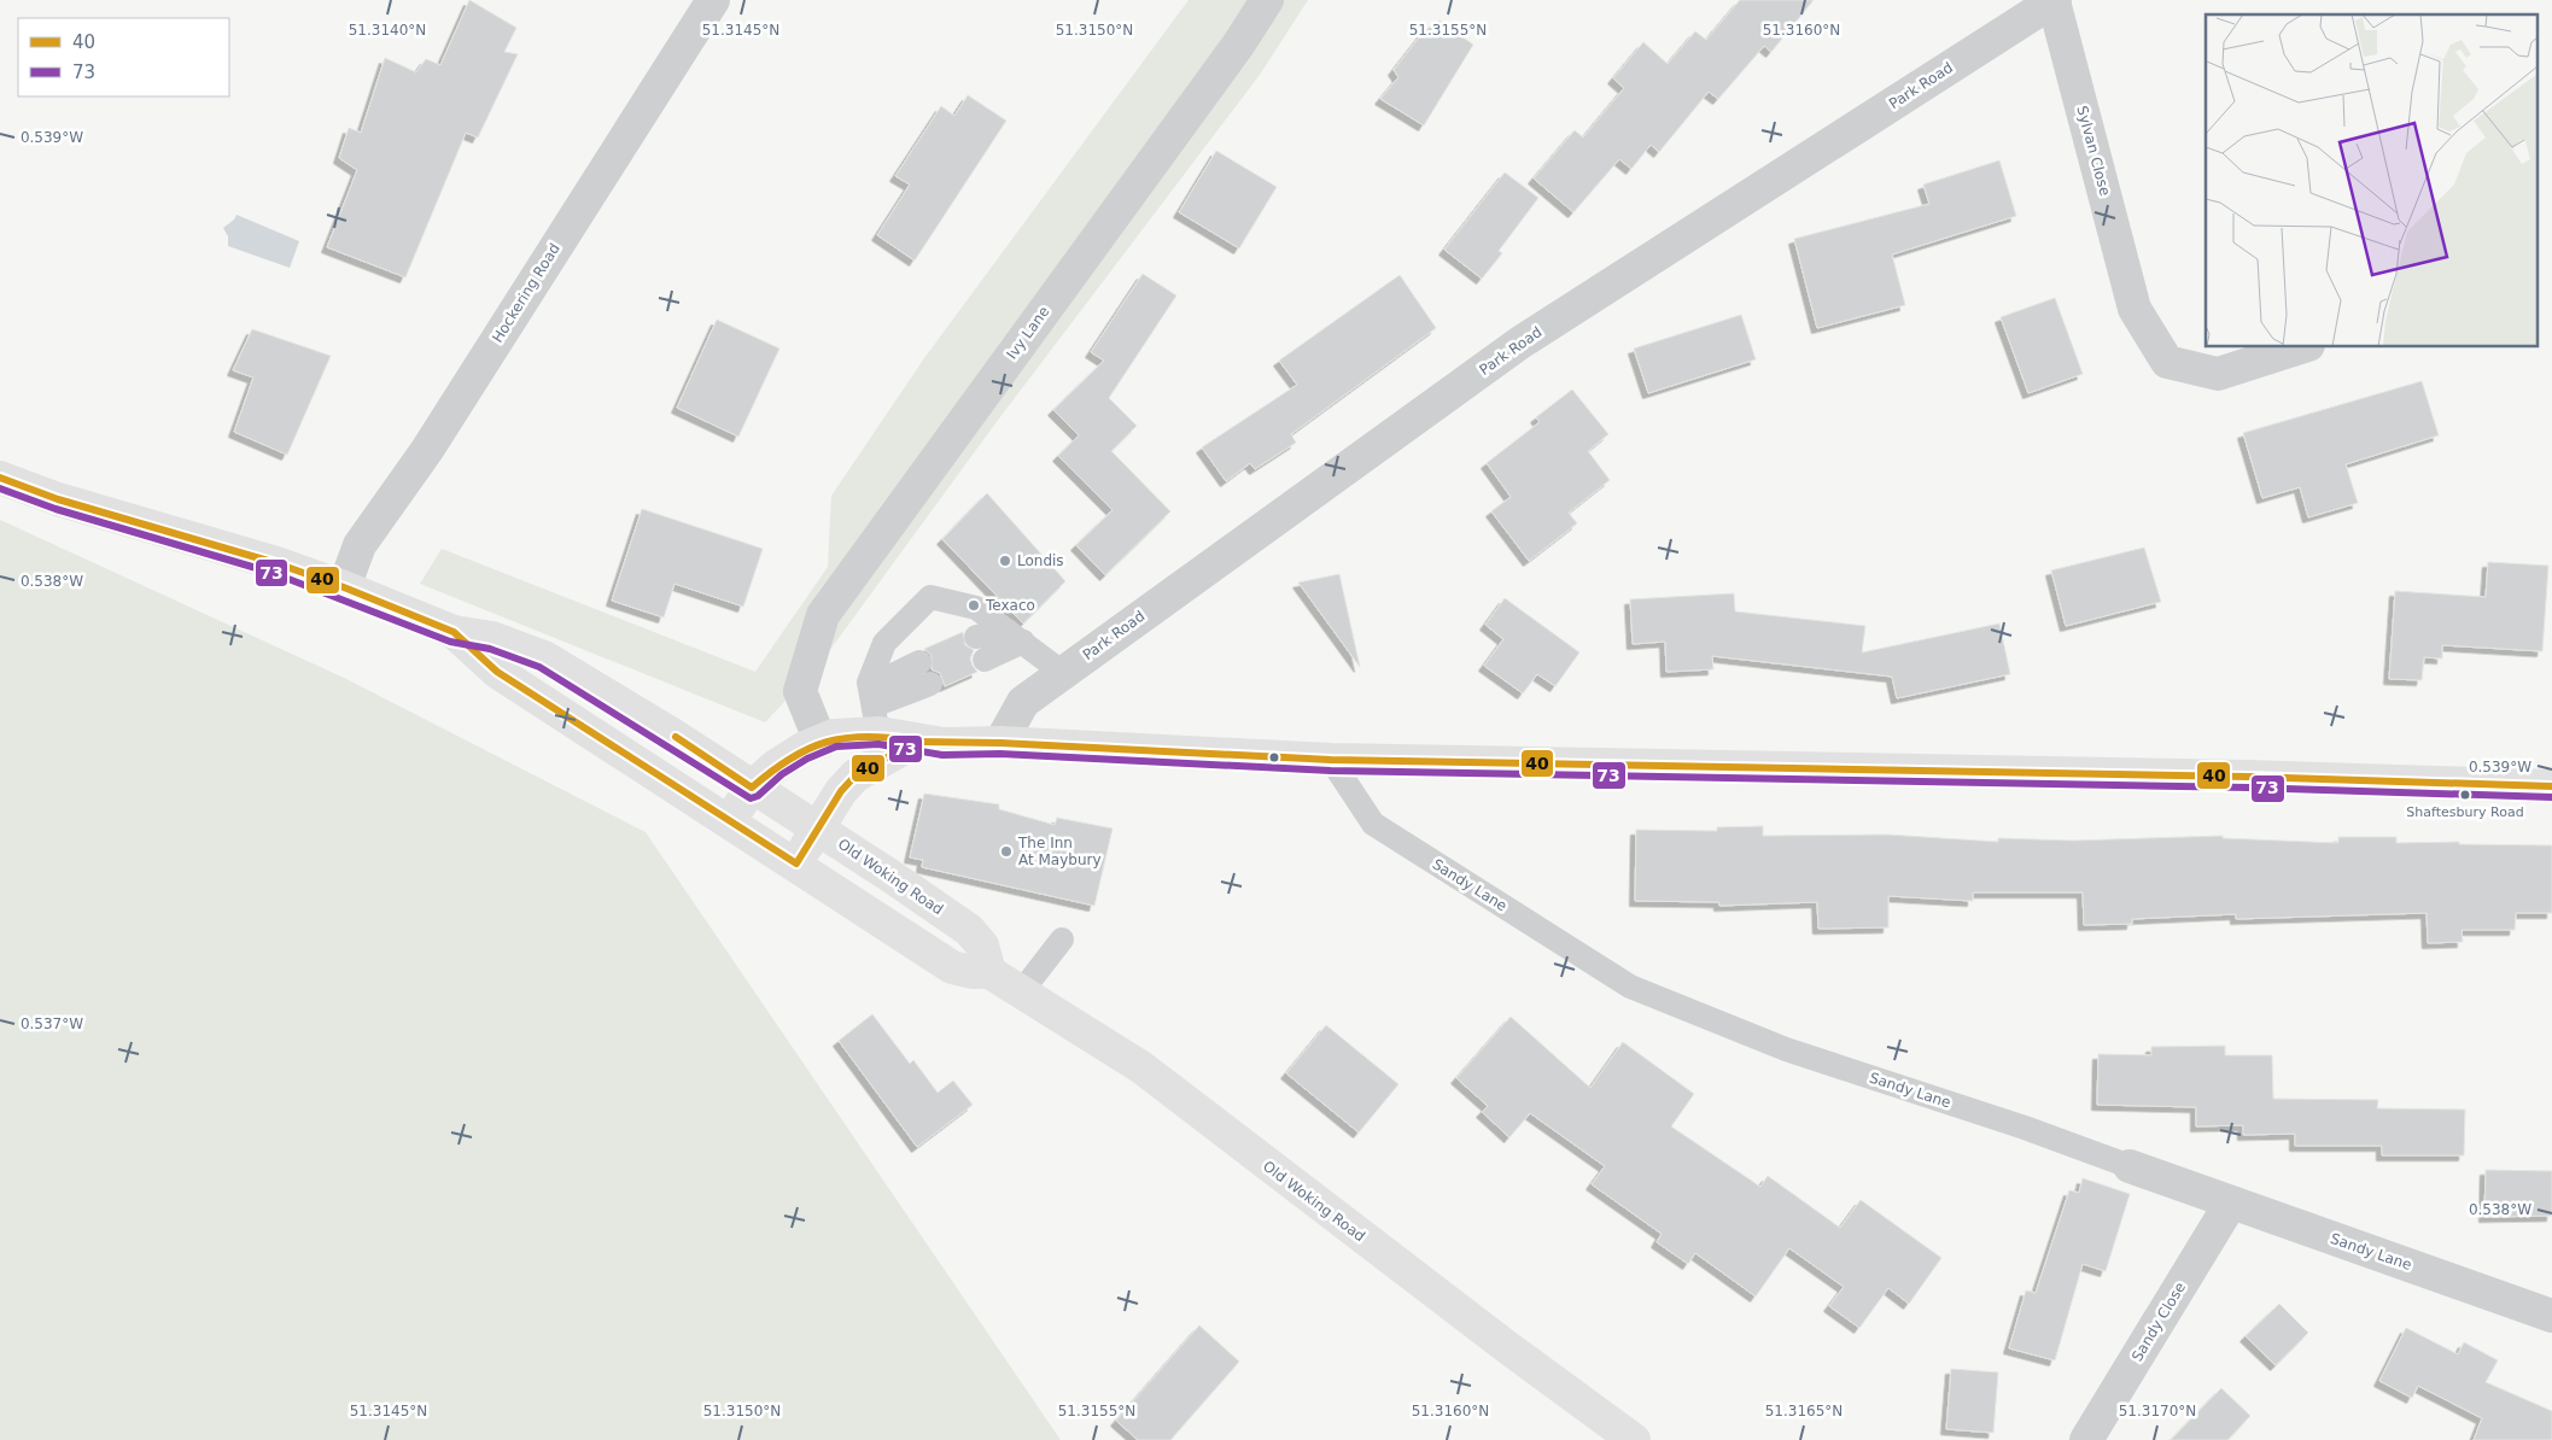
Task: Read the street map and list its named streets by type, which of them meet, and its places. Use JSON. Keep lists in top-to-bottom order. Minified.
{"streets":{"main road":["Old Woking Road"],"street":["Park Road","Sylvan Close","Hockering Road","Ivy Lane","Sandy Lane","Sandy Close"]},"crossings":[["Park Road","Sylvan Close"],["Hockering Road","Old Woking Road"],["Sandy Lane","Sandy Close"]],"places":["Londis","Texaco","Shaftesbury Road","The Inn At Maybury"],"lines":["transit line 40","transit line 73"],"legend":["40","73"],"coordinates":["51.3140°N","51.3145°N","51.3150°N","51.3155°N","51.3160°N","0.539°W","0.538°W","0.537°W","51.3165°N","51.3170°N"]}
